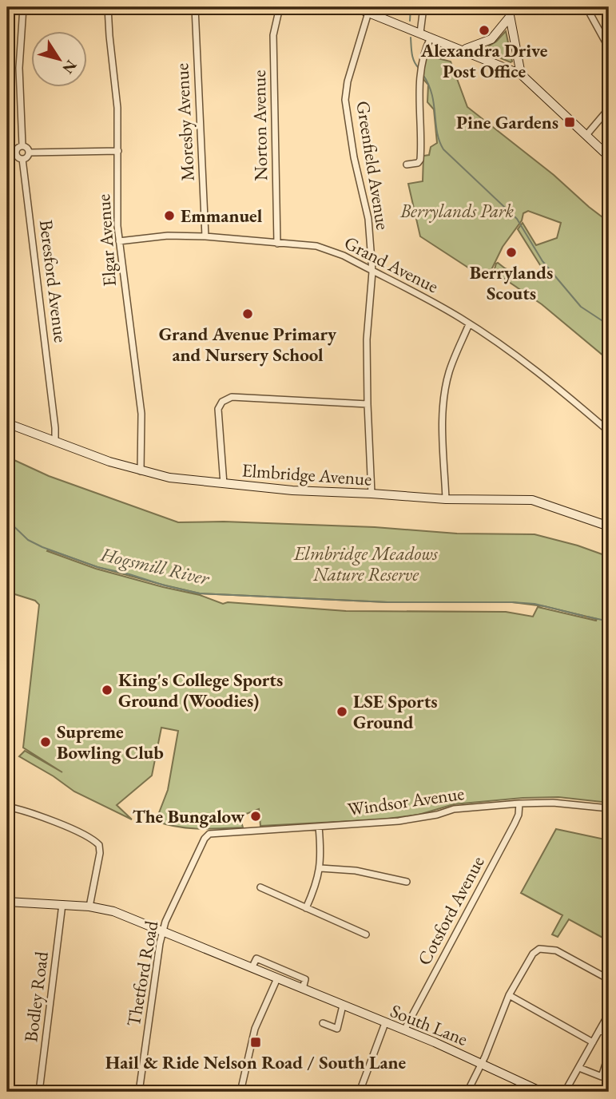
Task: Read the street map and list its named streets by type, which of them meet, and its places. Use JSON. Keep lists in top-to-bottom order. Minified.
{"streets":{"street":["Moresby Avenue","Norton Avenue","Greenfield Avenue","Elgar Avenue","Grand Avenue","Beresford Avenue","Elmbridge Avenue","Windsor Avenue","Cotsford Avenue","Thetford Road","Bodley Road","South Lane"]},"crossings":[["Moresby Avenue","Grand Avenue"],["Norton Avenue","Grand Avenue"],["Greenfield Avenue","Grand Avenue"],["Greenfield Avenue","Elmbridge Avenue"],["Elgar Avenue","Grand Avenue"],["Elgar Avenue","Elmbridge Avenue"],["Beresford Avenue","Elmbridge Avenue"],["Windsor Avenue","Cotsford Avenue"],["Windsor Avenue","Thetford Road"],["Cotsford Avenue","South Lane"],["Thetford Road","South Lane"],["Bodley Road","South Lane"]],"water":["Hogsmill River"],"parks":["Berrylands Park","Elmbridge Meadows Nature Reserve"],"places":{"other":["Alexandra Drive Post Office","Emmanuel","Berrylands Scouts","Grand Avenue Primary and Nursery School","King's College Sports Ground (Woodies)","LSE Sports Ground","Supreme Bowling Club","The Bungalow"],"transit":["Pine Gardens","Hail & Ride Nelson Road / South Lane"]},"north":"bottom right"}
